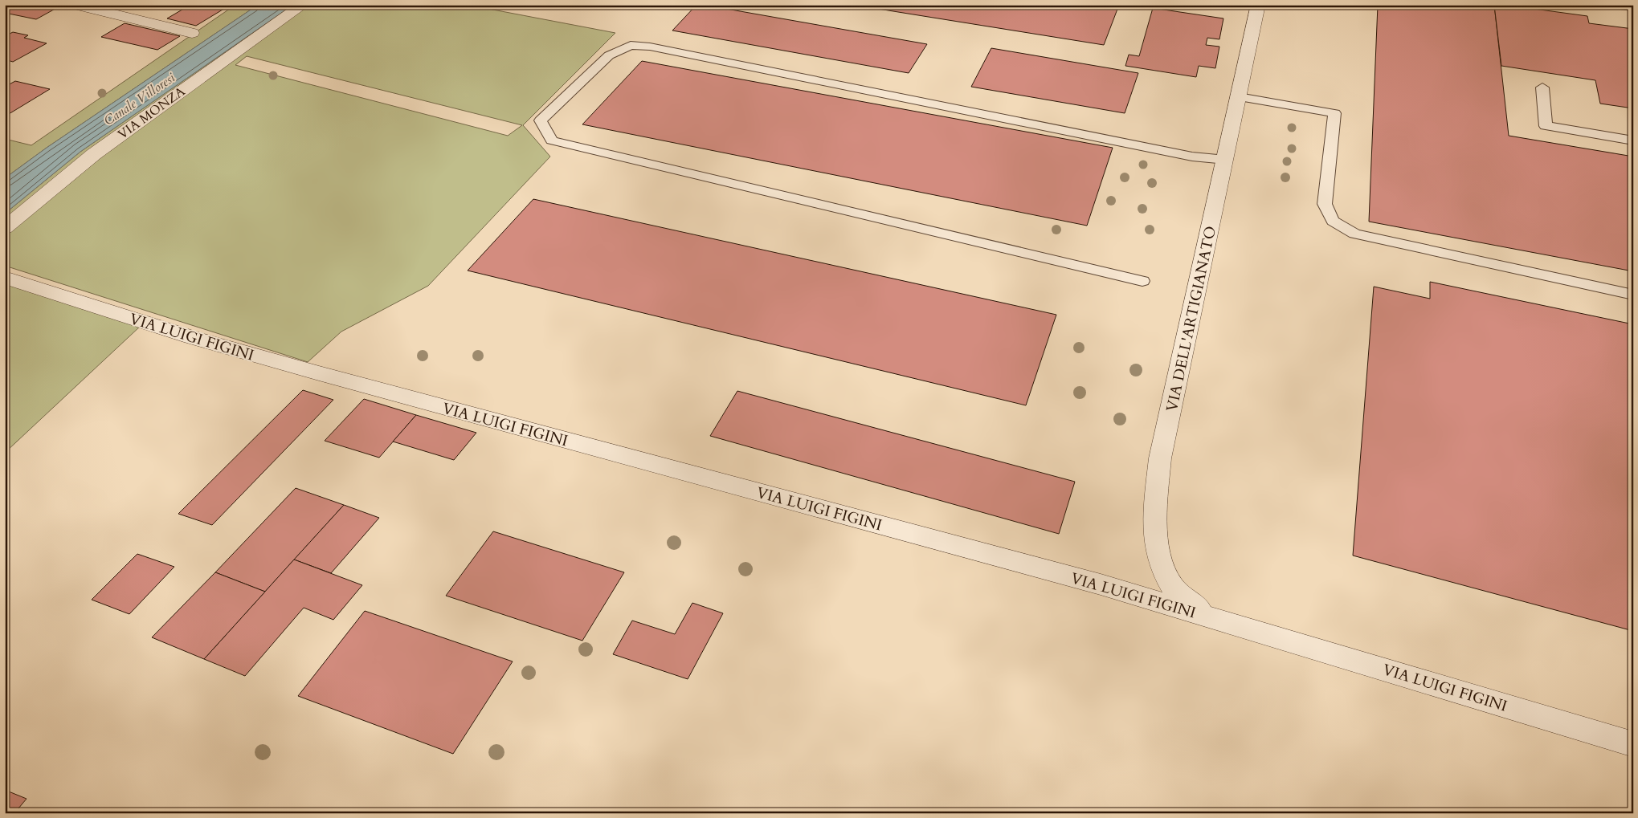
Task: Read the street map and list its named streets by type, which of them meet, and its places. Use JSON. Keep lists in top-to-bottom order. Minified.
{"streets":{"street":["VIA MONZA","VIA DELL'ARTIGIANATO","VIA LUIGI FIGINI"]},"crossings":[["VIA DELL'ARTIGIANATO","VIA LUIGI FIGINI"]],"water":["Canale Villoresi"]}
